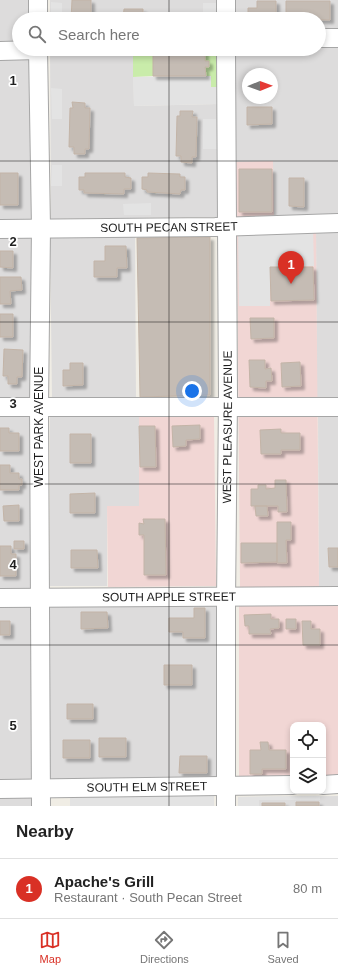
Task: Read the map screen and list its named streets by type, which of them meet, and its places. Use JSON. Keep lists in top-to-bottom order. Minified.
{"streets":{"street":["SOUTH PECAN STREET","WEST PARK AVENUE","WEST PLEASURE AVENUE","SOUTH APPLE STREET","SOUTH ELM STREET"]},"crossings":[["SOUTH PECAN STREET","WEST PARK AVENUE"],["SOUTH PECAN STREET","WEST PLEASURE AVENUE"],["WEST PARK AVENUE","SOUTH APPLE STREET"],["WEST PARK AVENUE","SOUTH ELM STREET"],["WEST PLEASURE AVENUE","SOUTH APPLE STREET"],["WEST PLEASURE AVENUE","SOUTH ELM STREET"]],"north":"right","page":{"search":"Search here","pins":"1","heading":"Nearby","list":[{"mark":"1","name":"Apache's Grill","note":"Restaurant · South Pecan Street","value":"80 m"}],"nav":["Map","Directions","Saved"]},"grid":{"rows":["1","2","3","4","5"]}}
